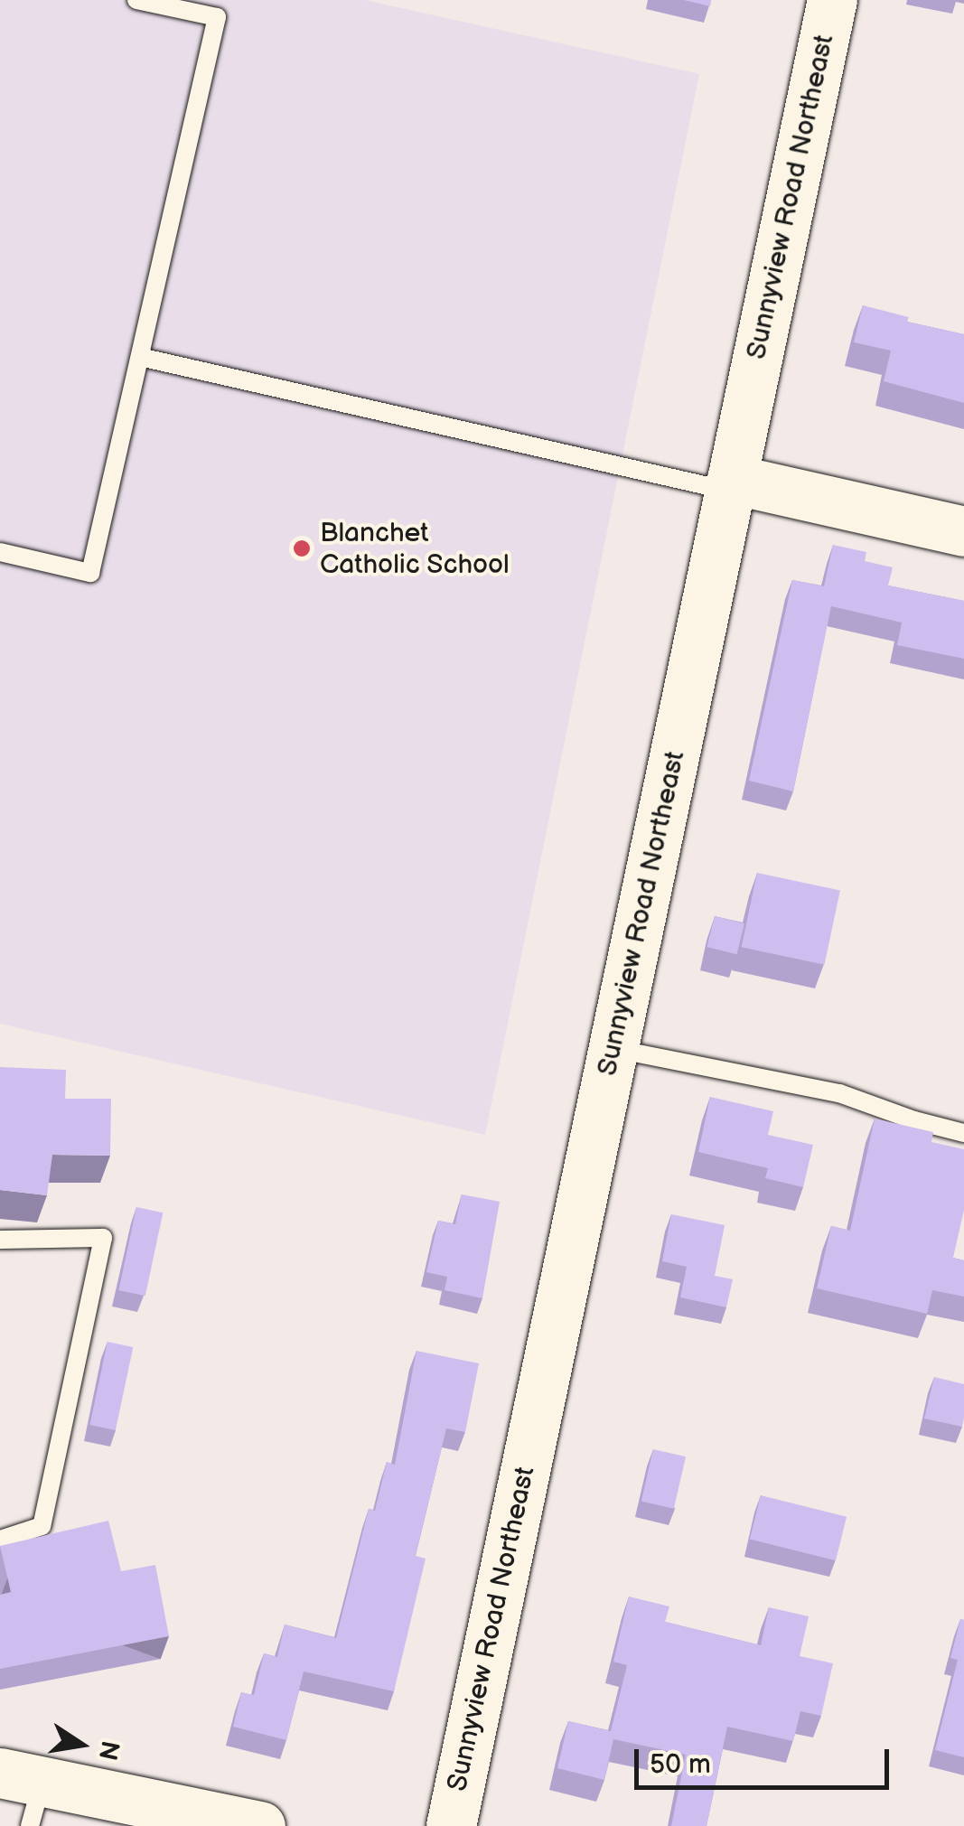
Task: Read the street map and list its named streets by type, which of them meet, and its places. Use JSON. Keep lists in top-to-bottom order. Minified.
{"streets":{"main road":["Sunnyview Road Northeast"]},"places":["Blanchet Catholic School"],"scale_bar":"50 m","north":"right"}
